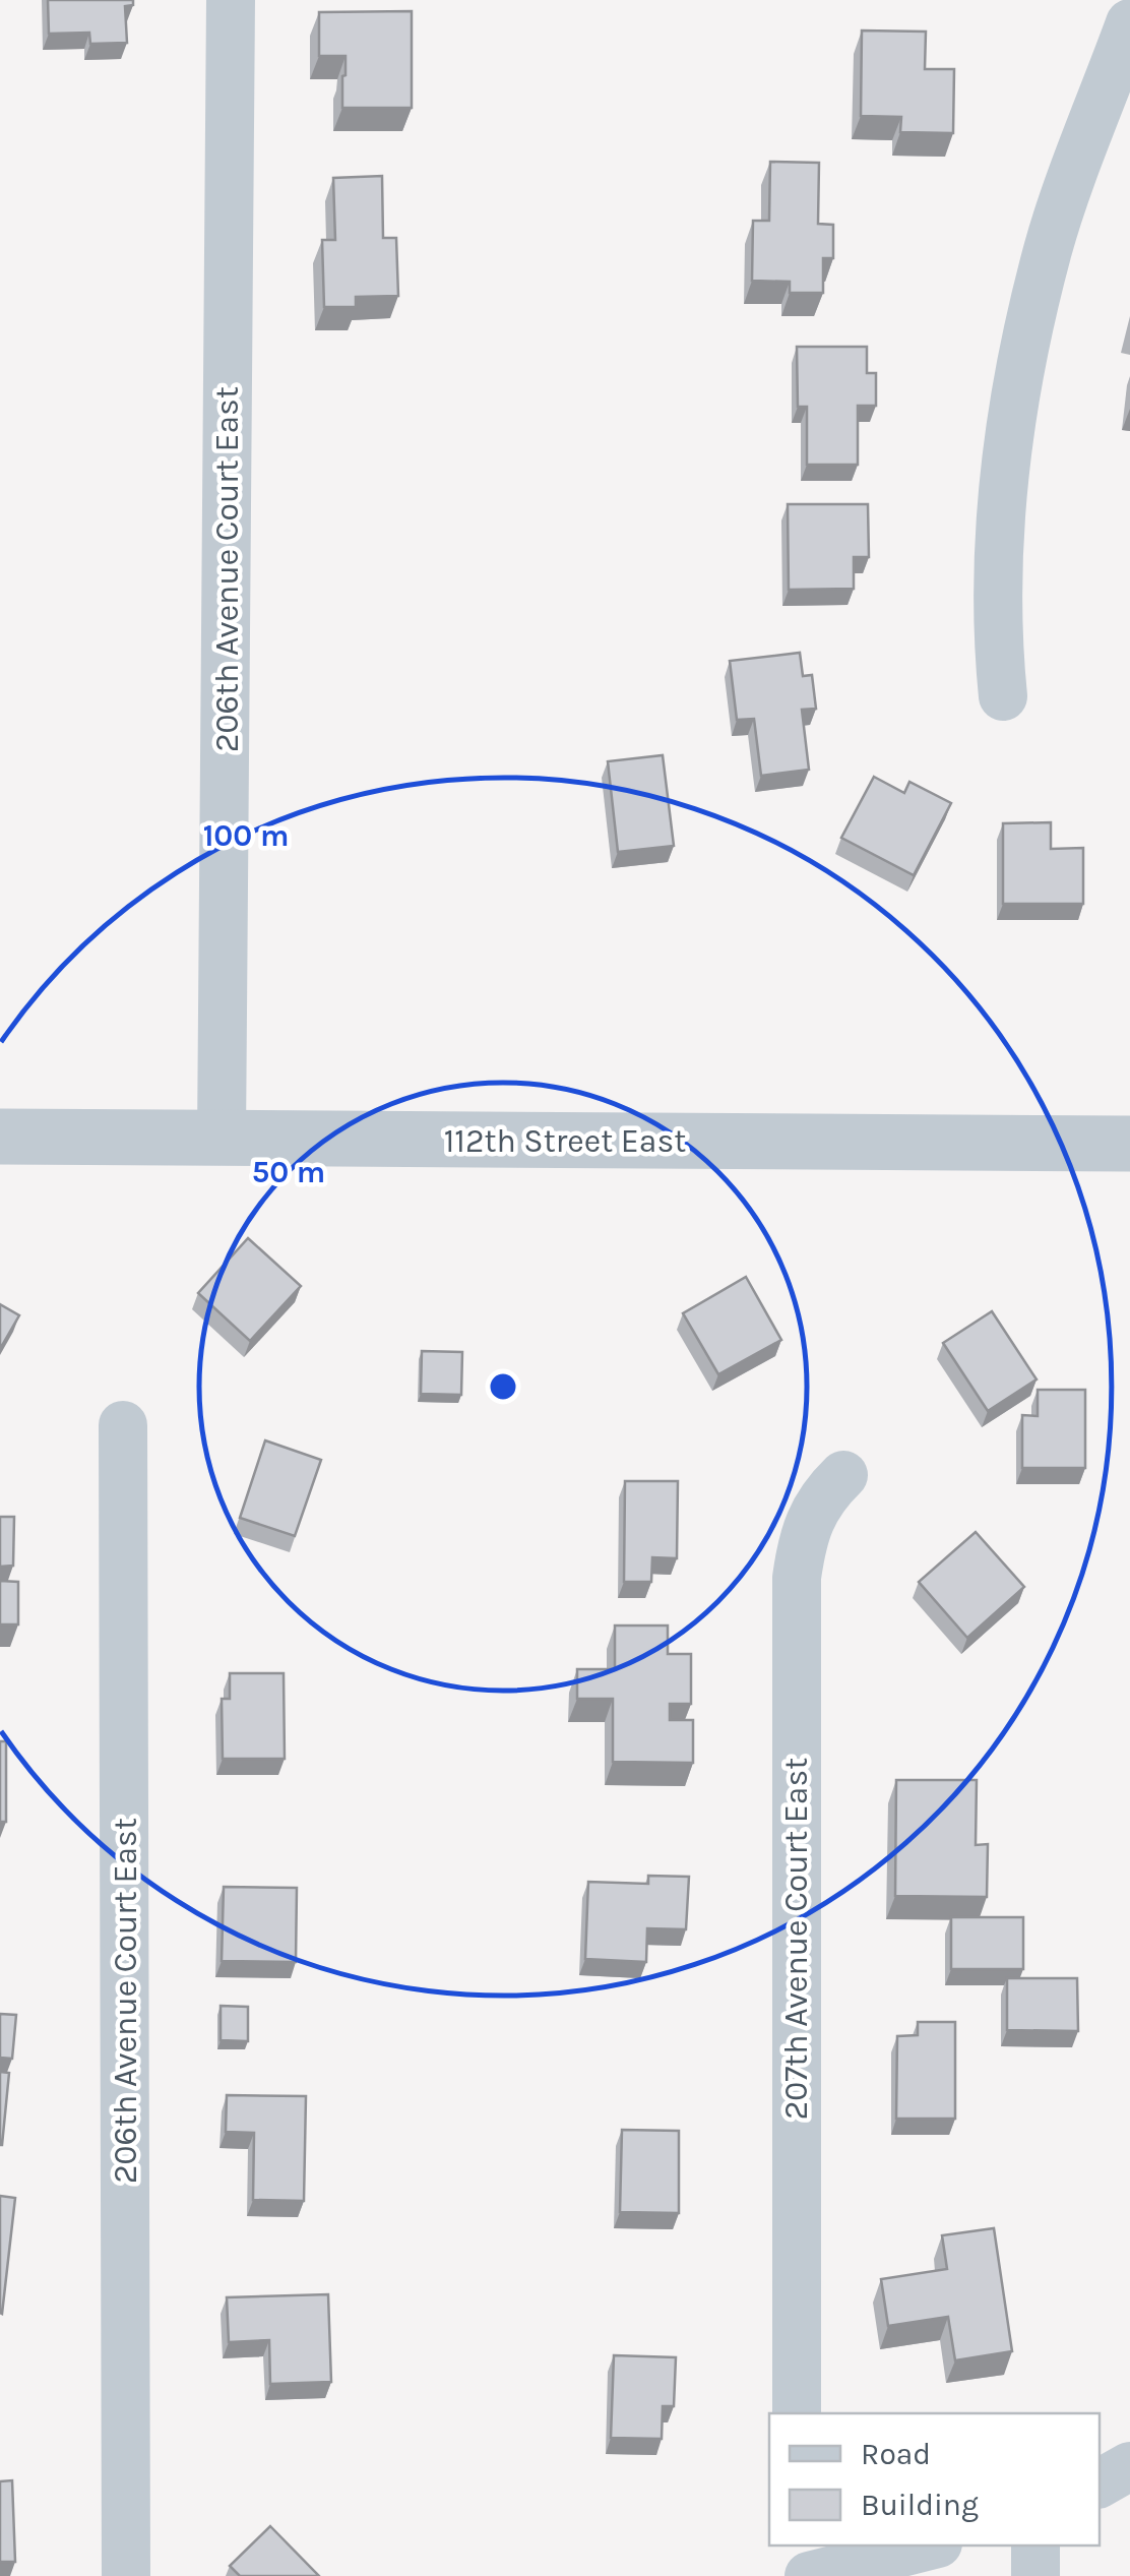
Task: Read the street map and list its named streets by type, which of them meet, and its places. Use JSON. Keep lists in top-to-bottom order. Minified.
{"streets":{"street":["206th Avenue Court East","112th Street East","207th Avenue Court East"]},"crossings":[["206th Avenue Court East","112th Street East"]],"legend":["Road","Building"],"rings":["100 m","50 m"]}
